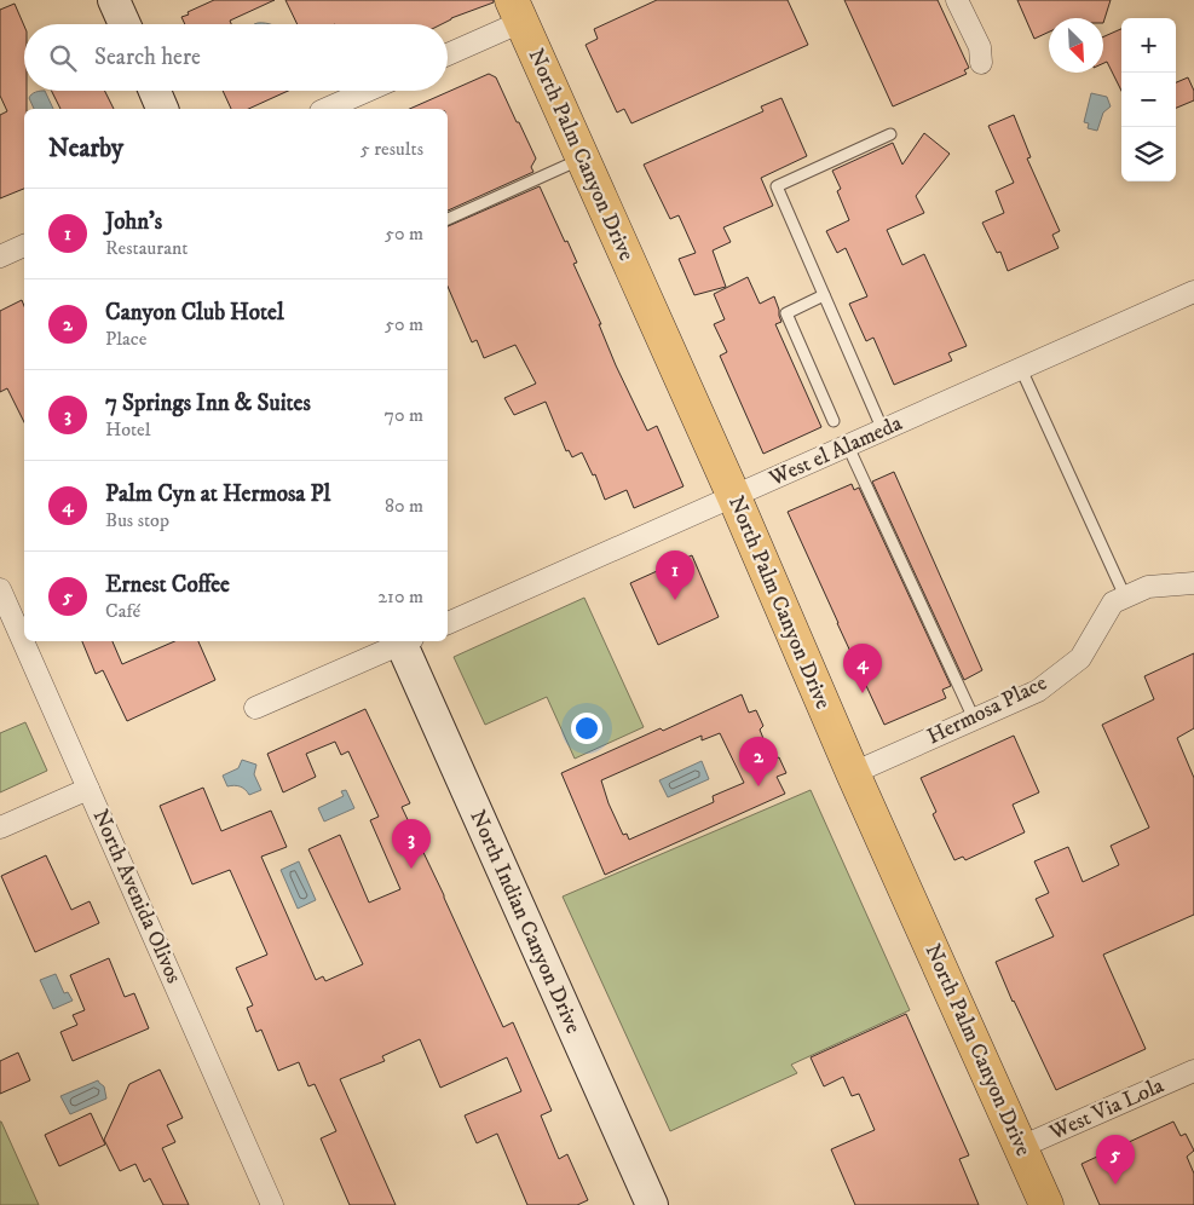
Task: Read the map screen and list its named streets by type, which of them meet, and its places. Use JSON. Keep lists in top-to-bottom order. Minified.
{"streets":{"main road":["North Palm Canyon Drive","North Indian Canyon Drive"],"street":["West el Alameda","Hermosa Place","North Avenida Olivos","West Via Lola"]},"crossings":[["North Palm Canyon Drive","West el Alameda"],["North Palm Canyon Drive","Hermosa Place"],["North Palm Canyon Drive","West Via Lola"]],"north":"bottom right","page":{"map_buttons":["+","−"],"search":"Search here","heading":["Nearby","5 results"],"list":[{"mark":"1","name":"John's","note":"Restaurant","value":"50 m"},{"mark":"2","name":"Canyon Club Hotel","note":"Place","value":"50 m"},{"mark":"3","name":"7 Springs Inn & Suites","note":"Hotel","value":"70 m"},{"mark":"4","name":"Palm Cyn at Hermosa Pl","note":"Bus stop","value":"80 m"},{"mark":"5","name":"Ernest Coffee","note":"Café","value":"210 m"}],"pins":["1","4","2","3","5"]}}
